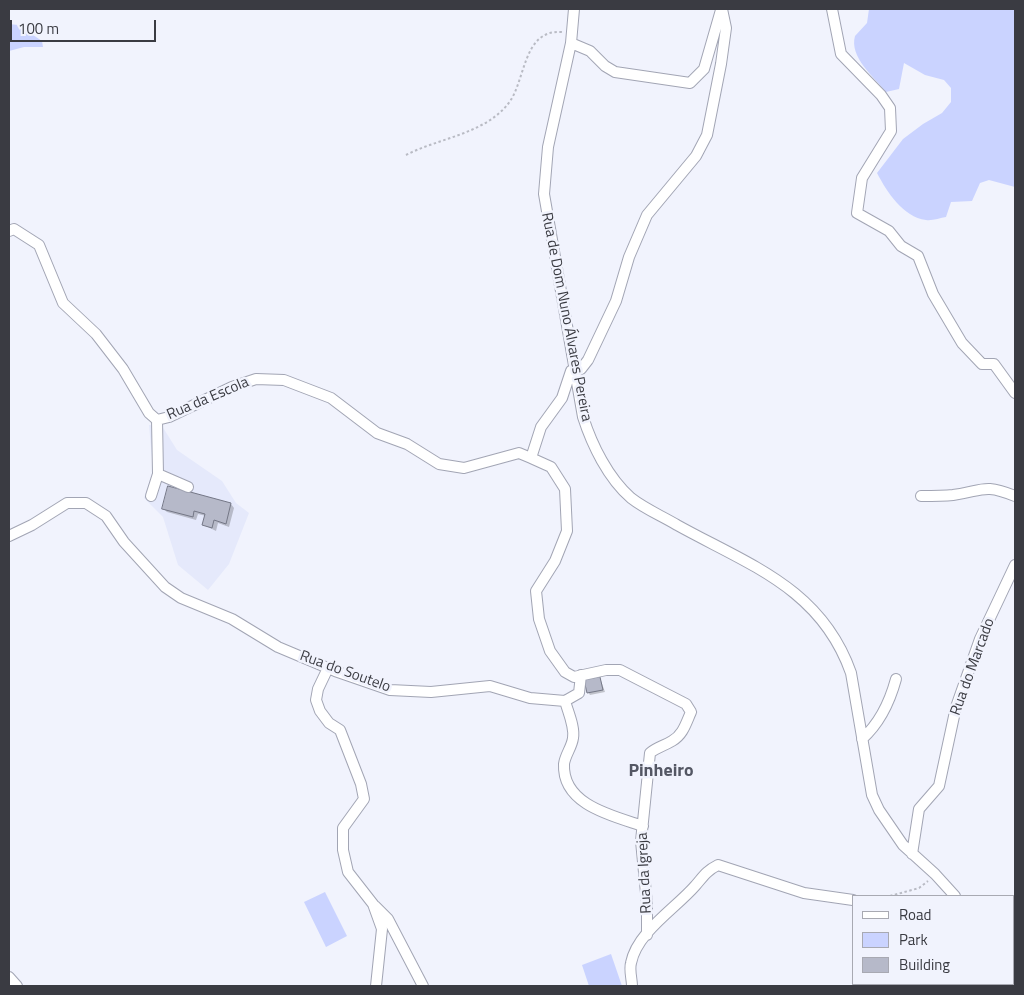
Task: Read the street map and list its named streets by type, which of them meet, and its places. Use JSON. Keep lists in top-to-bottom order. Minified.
{"streets":{"street":["Rua de Dom Nuno Álvares Pereira","Rua da Escola","Rua do Marcado","Rua do Soutelo","Rua da Igreja"]},"crossings":[["Rua de Dom Nuno Álvares Pereira","Rua do Marcado"]],"districts":["Pinheiro"],"legend":["Road","Park","Building"],"scale_bar":"100 m"}
